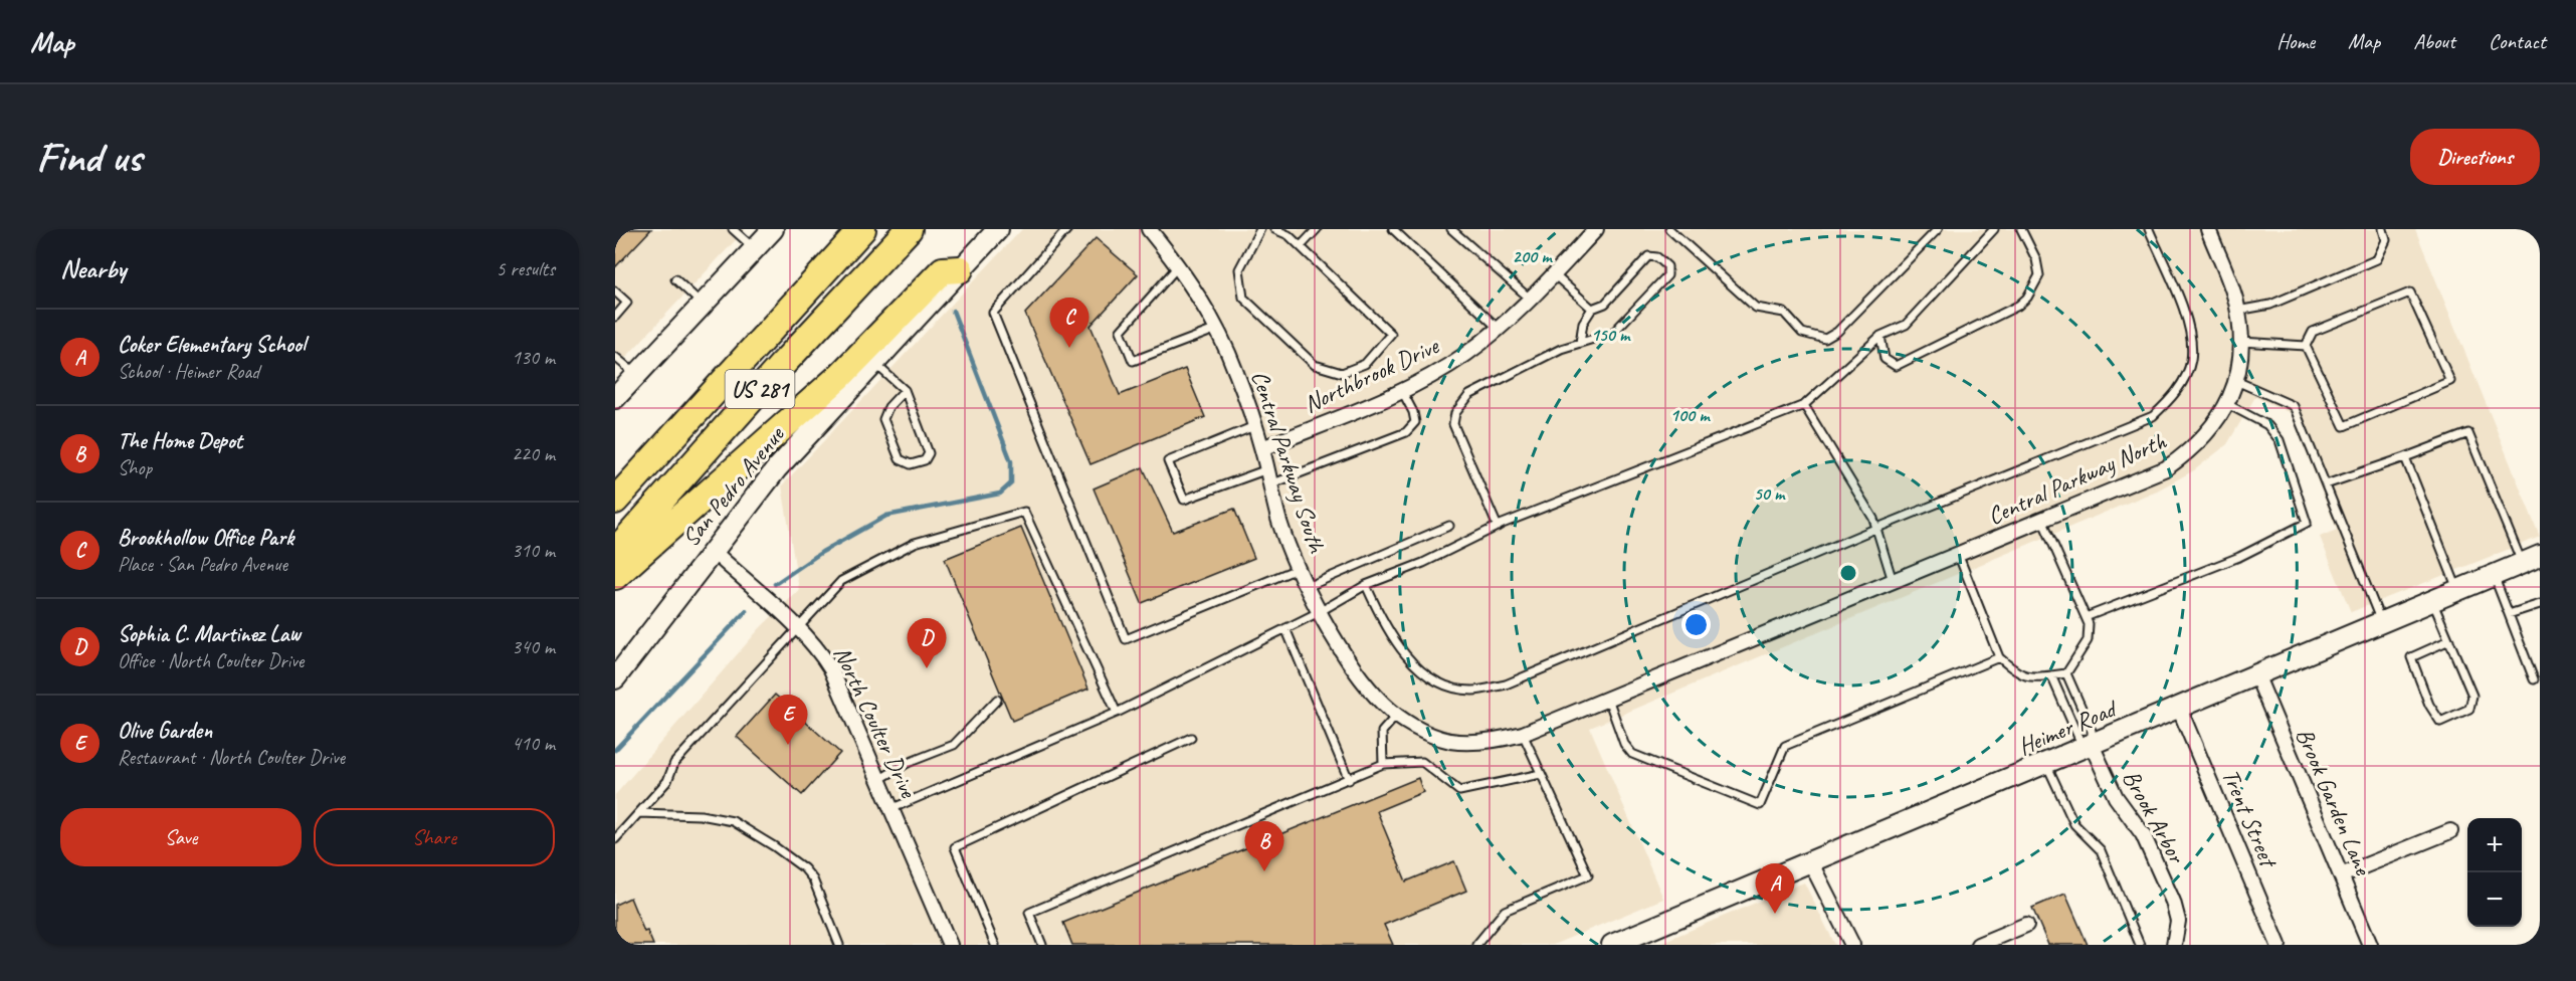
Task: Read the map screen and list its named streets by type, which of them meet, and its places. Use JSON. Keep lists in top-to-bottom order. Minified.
{"streets":{"highway":["US 281"],"street":["Northbrook Drive","Central Parkway South","Central Parkway North","San Pedro Avenue","North Coulter Drive","Heimer Road","Brook Garden Lane","Brook Arbor","Trent Street"]},"crossings":[["Northbrook Drive","Central Parkway South"],["Central Parkway South","Central Parkway North"],["San Pedro Avenue","North Coulter Drive"],["Heimer Road","Brook Garden Lane"],["Heimer Road","Brook Arbor"],["Heimer Road","Trent Street"]],"page":{"header":"Map","nav":["Home","Map","About","Contact"],"buttons":["Directions",["Save","Share"]],"title":"Find us","heading":["Nearby","5 results"],"pins":["C","D","E","B","A"],"list":[{"mark":"A","name":"Coker Elementary School","note":"School · Heimer Road","value":"130 m"},{"mark":"B","name":"The Home Depot","note":"Shop","value":"220 m"},{"mark":"C","name":"Brookhollow Office Park","note":"Place · San Pedro Avenue","value":"310 m"},{"mark":"D","name":"Sophia C. Martinez Law","note":"Office · North Coulter Drive","value":"340 m"},{"mark":"E","name":"Olive Garden","note":"Restaurant · North Coulter Drive","value":"410 m"}],"map_buttons":["+","−"]},"rings":["200 m","150 m","100 m","50 m"]}
